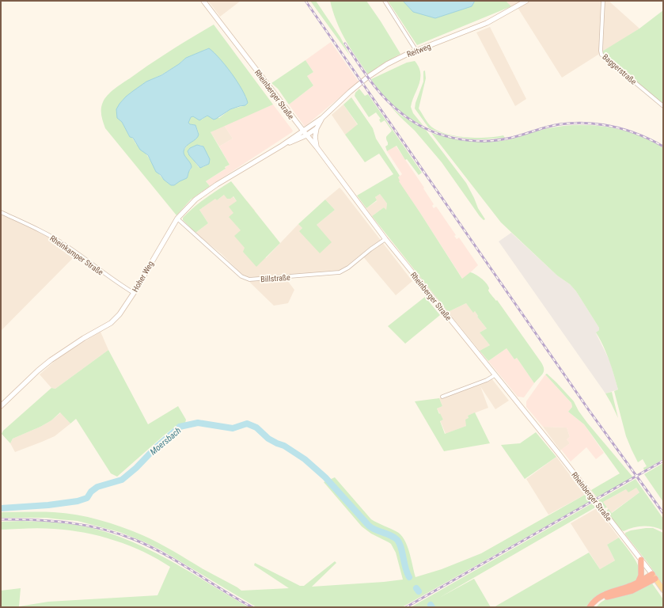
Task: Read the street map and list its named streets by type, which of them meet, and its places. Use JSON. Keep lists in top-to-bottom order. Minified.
{"streets":{"main road":["Reitweg","Rheinberger Straße","Hoher Weg"],"street":["Baggerstraße","Rheinkamper Straße","Billstraße"]},"crossings":[["Reitweg","Rheinberger Straße"],["Reitweg","Hoher Weg"],["Rheinberger Straße","Hoher Weg"],["Rheinberger Straße","Billstraße"],["Rheinkamper Straße","Hoher Weg"],["Hoher Weg","Billstraße"]],"water":["Moersbach"]}
